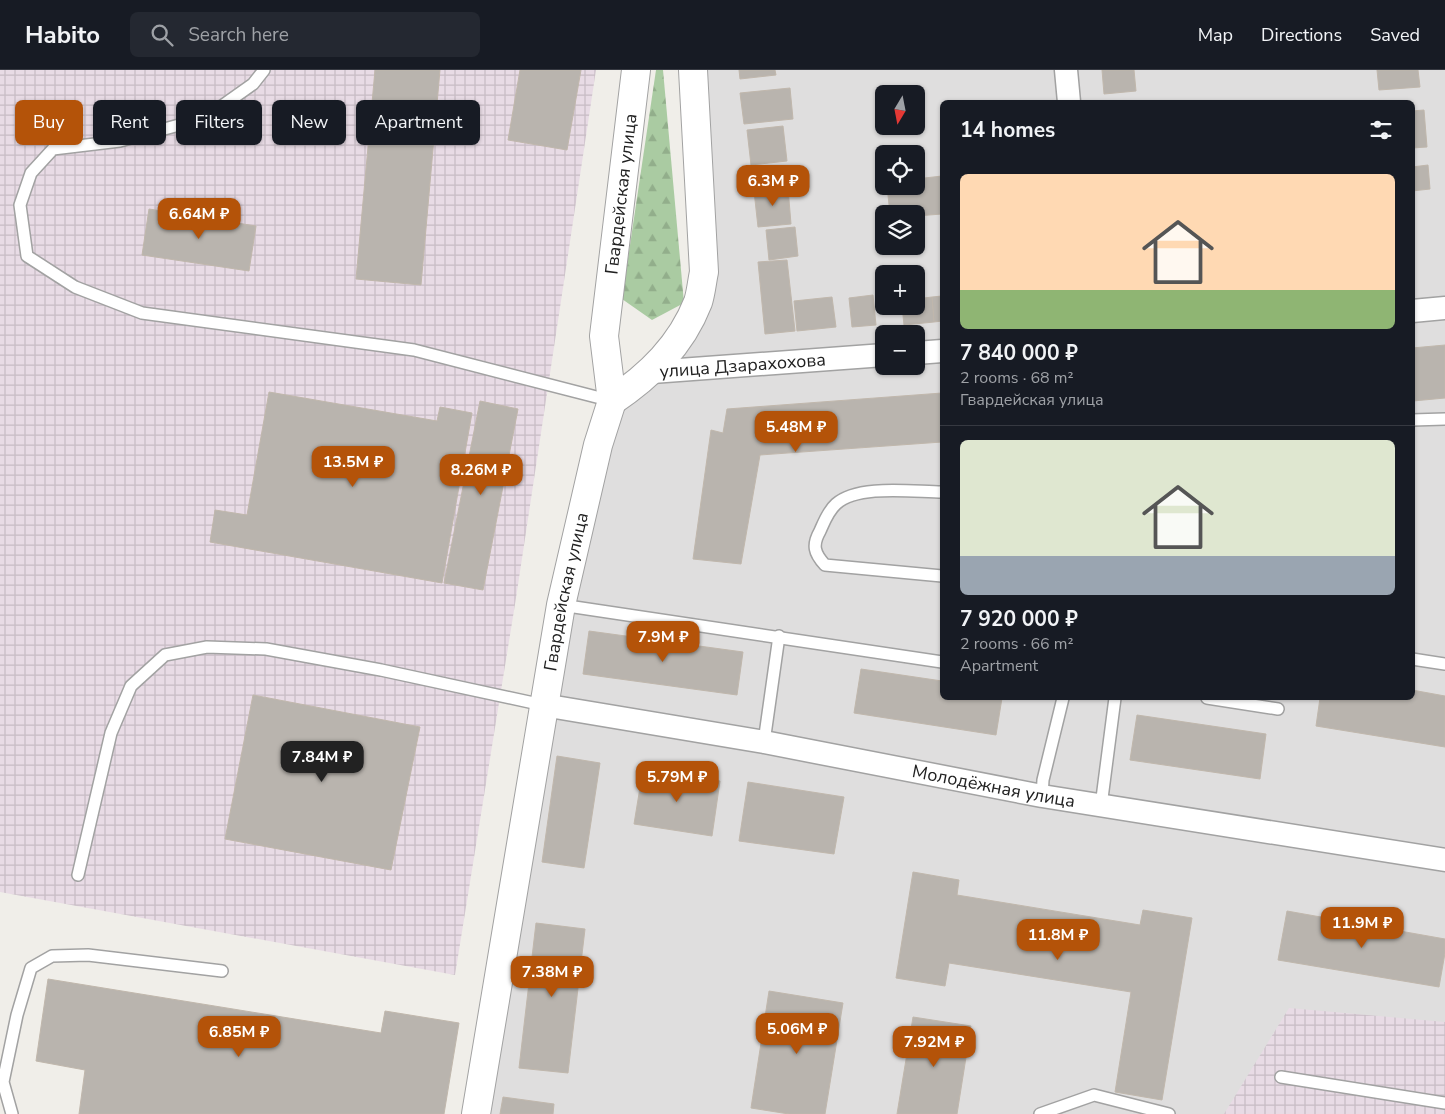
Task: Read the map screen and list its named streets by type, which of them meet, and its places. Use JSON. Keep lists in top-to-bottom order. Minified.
{"streets":{"street":["Гвардейская улица","улица Дзарахохова","Молодёжная улица"]},"crossings":[["Гвардейская улица","улица Дзарахохова"],["Гвардейская улица","Молодёжная улица"]],"north":"bottom","page":{"header":"Habito","search":"Search here","nav":["Map","Directions","Saved"],"map_buttons":["+","−"],"chip":["Buy","Rent","Filters","New","Apartment"],"heading":"14 homes","list":[{"name":"7 840 000 ₽","note":"2 rooms · 68 m² · Гвардейская улица"},{"name":"7 920 000 ₽","note":"2 rooms · 66 m² · Apartment"}],"price":["6.3M ₽","6.64M ₽","5.48M ₽","13.5M ₽","8.26M ₽","7.9M ₽","7.84M ₽","5.79M ₽","11.9M ₽","11.8M ₽","7.38M ₽","5.06M ₽","6.85M ₽","7.92M ₽"]}}
